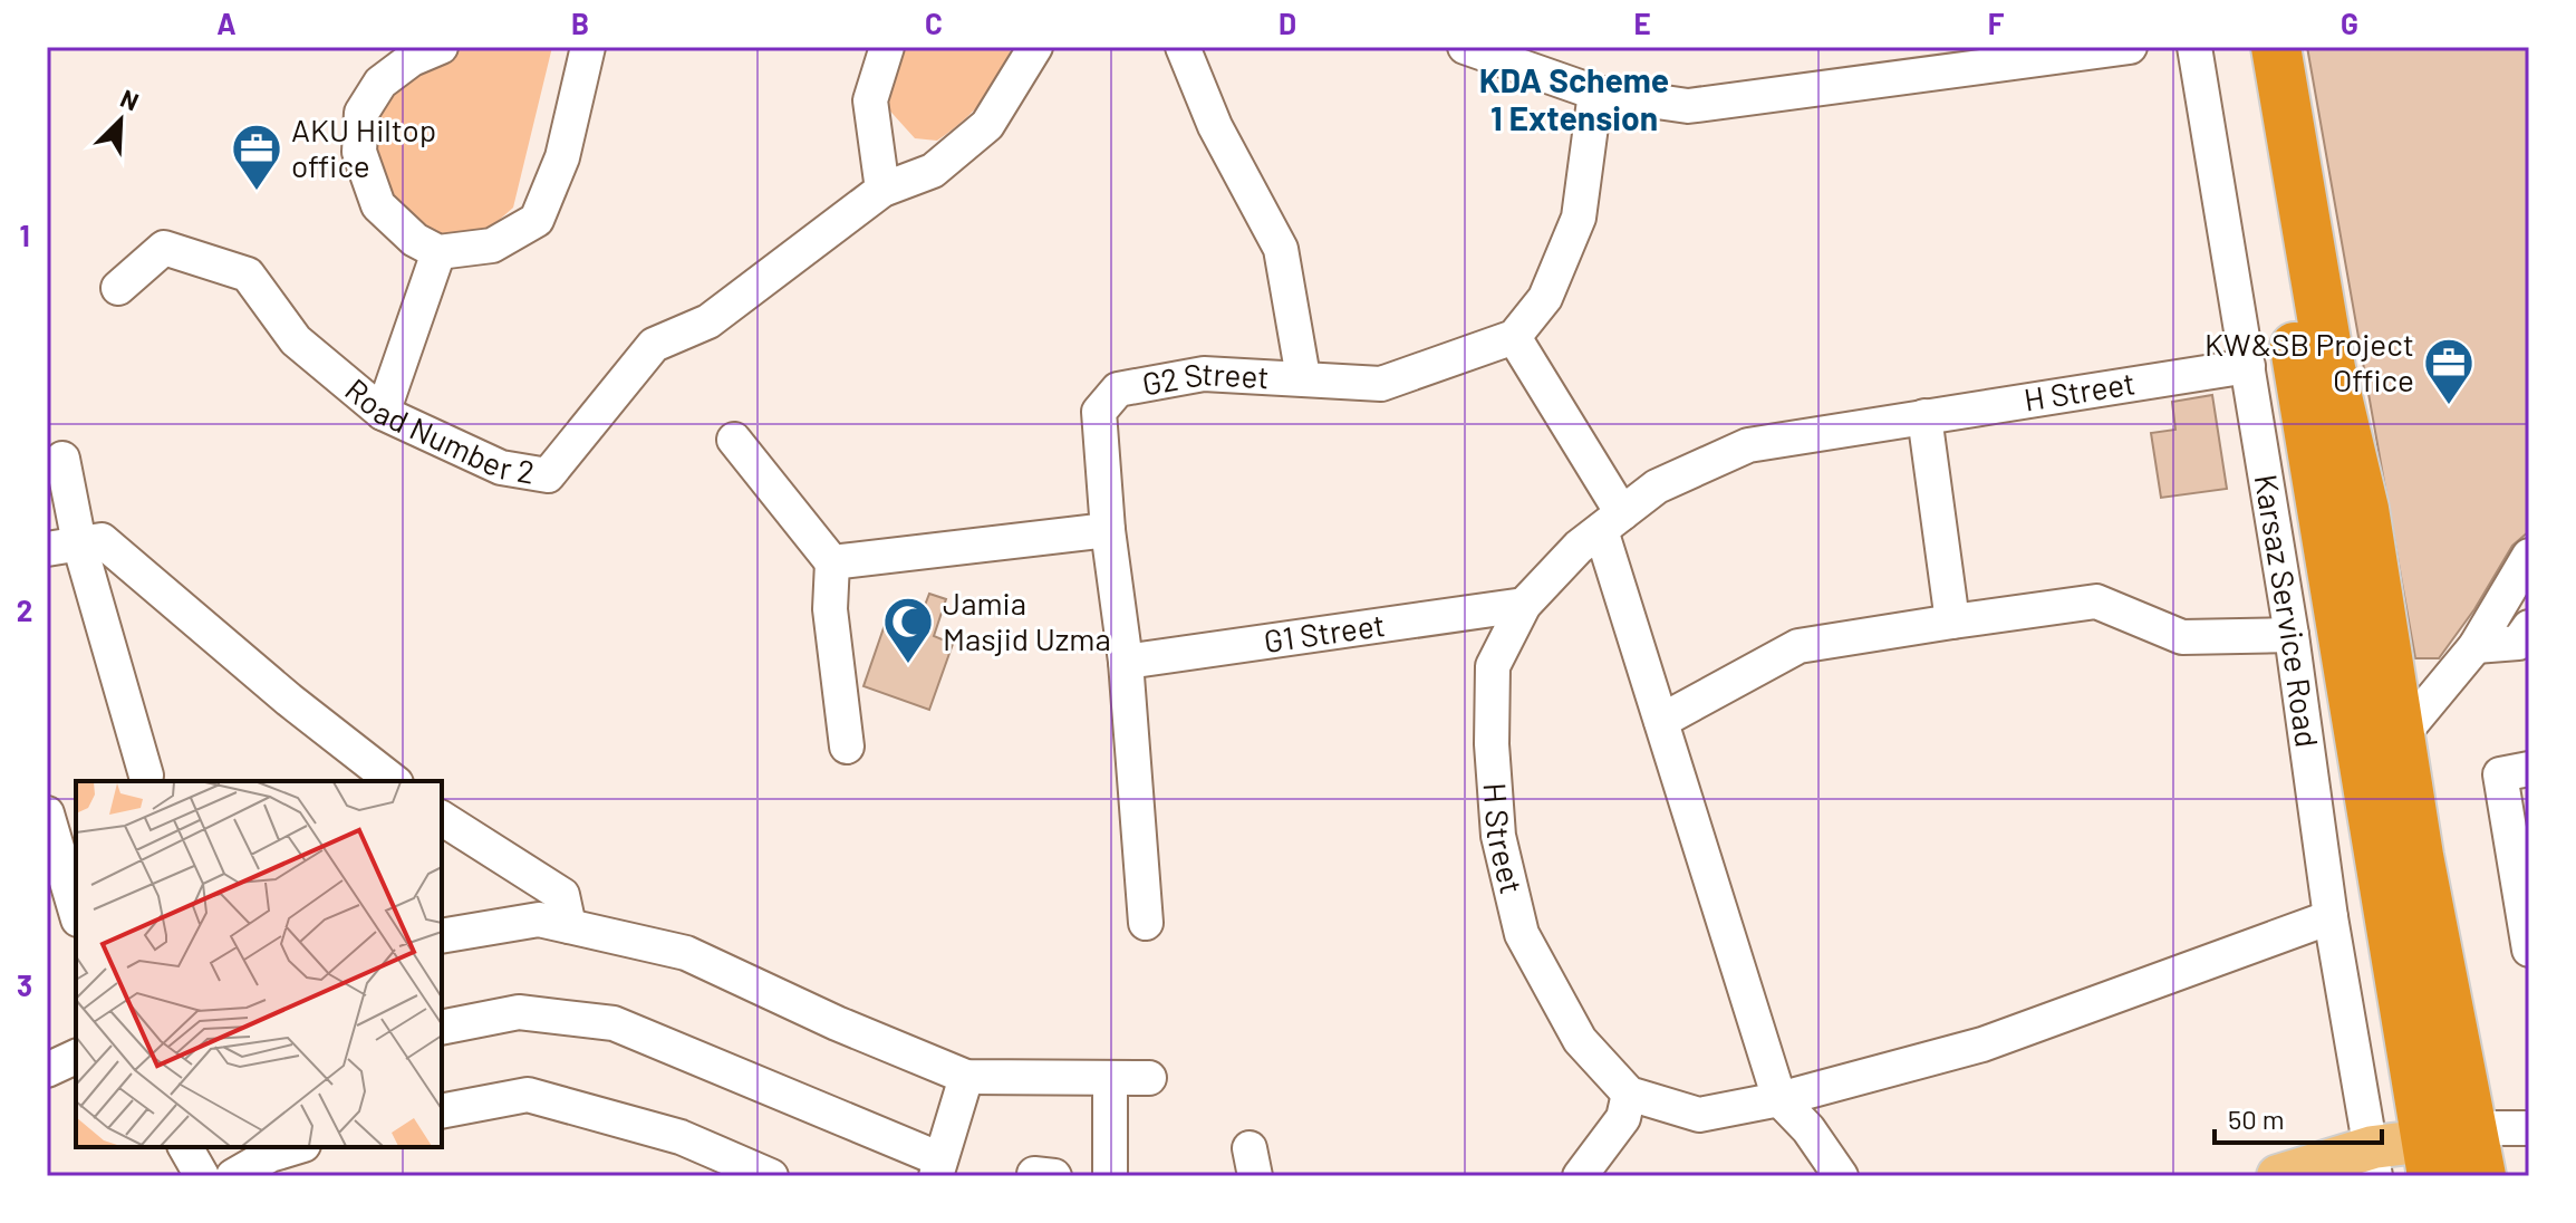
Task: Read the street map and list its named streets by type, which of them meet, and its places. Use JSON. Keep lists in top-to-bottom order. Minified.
{"streets":{"street":["G2 Street","H Street","Road Number 2","Karsaz Service Road","G1 Street"]},"crossings":[["G2 Street","G1 Street"],["H Street","Karsaz Service Road"],["H Street","G1 Street"]],"districts":["KDA Scheme 1 Extension"],"places":{"office":["AKU Hiltop office","KW&SB Project Office"],"mosque":["Jamia Masjid Uzma"]},"scale_bar":"50 m","north":"top right","grid":{"columns":["A","B","C","D","E","F","G"],"rows":["1","2","3"]}}
